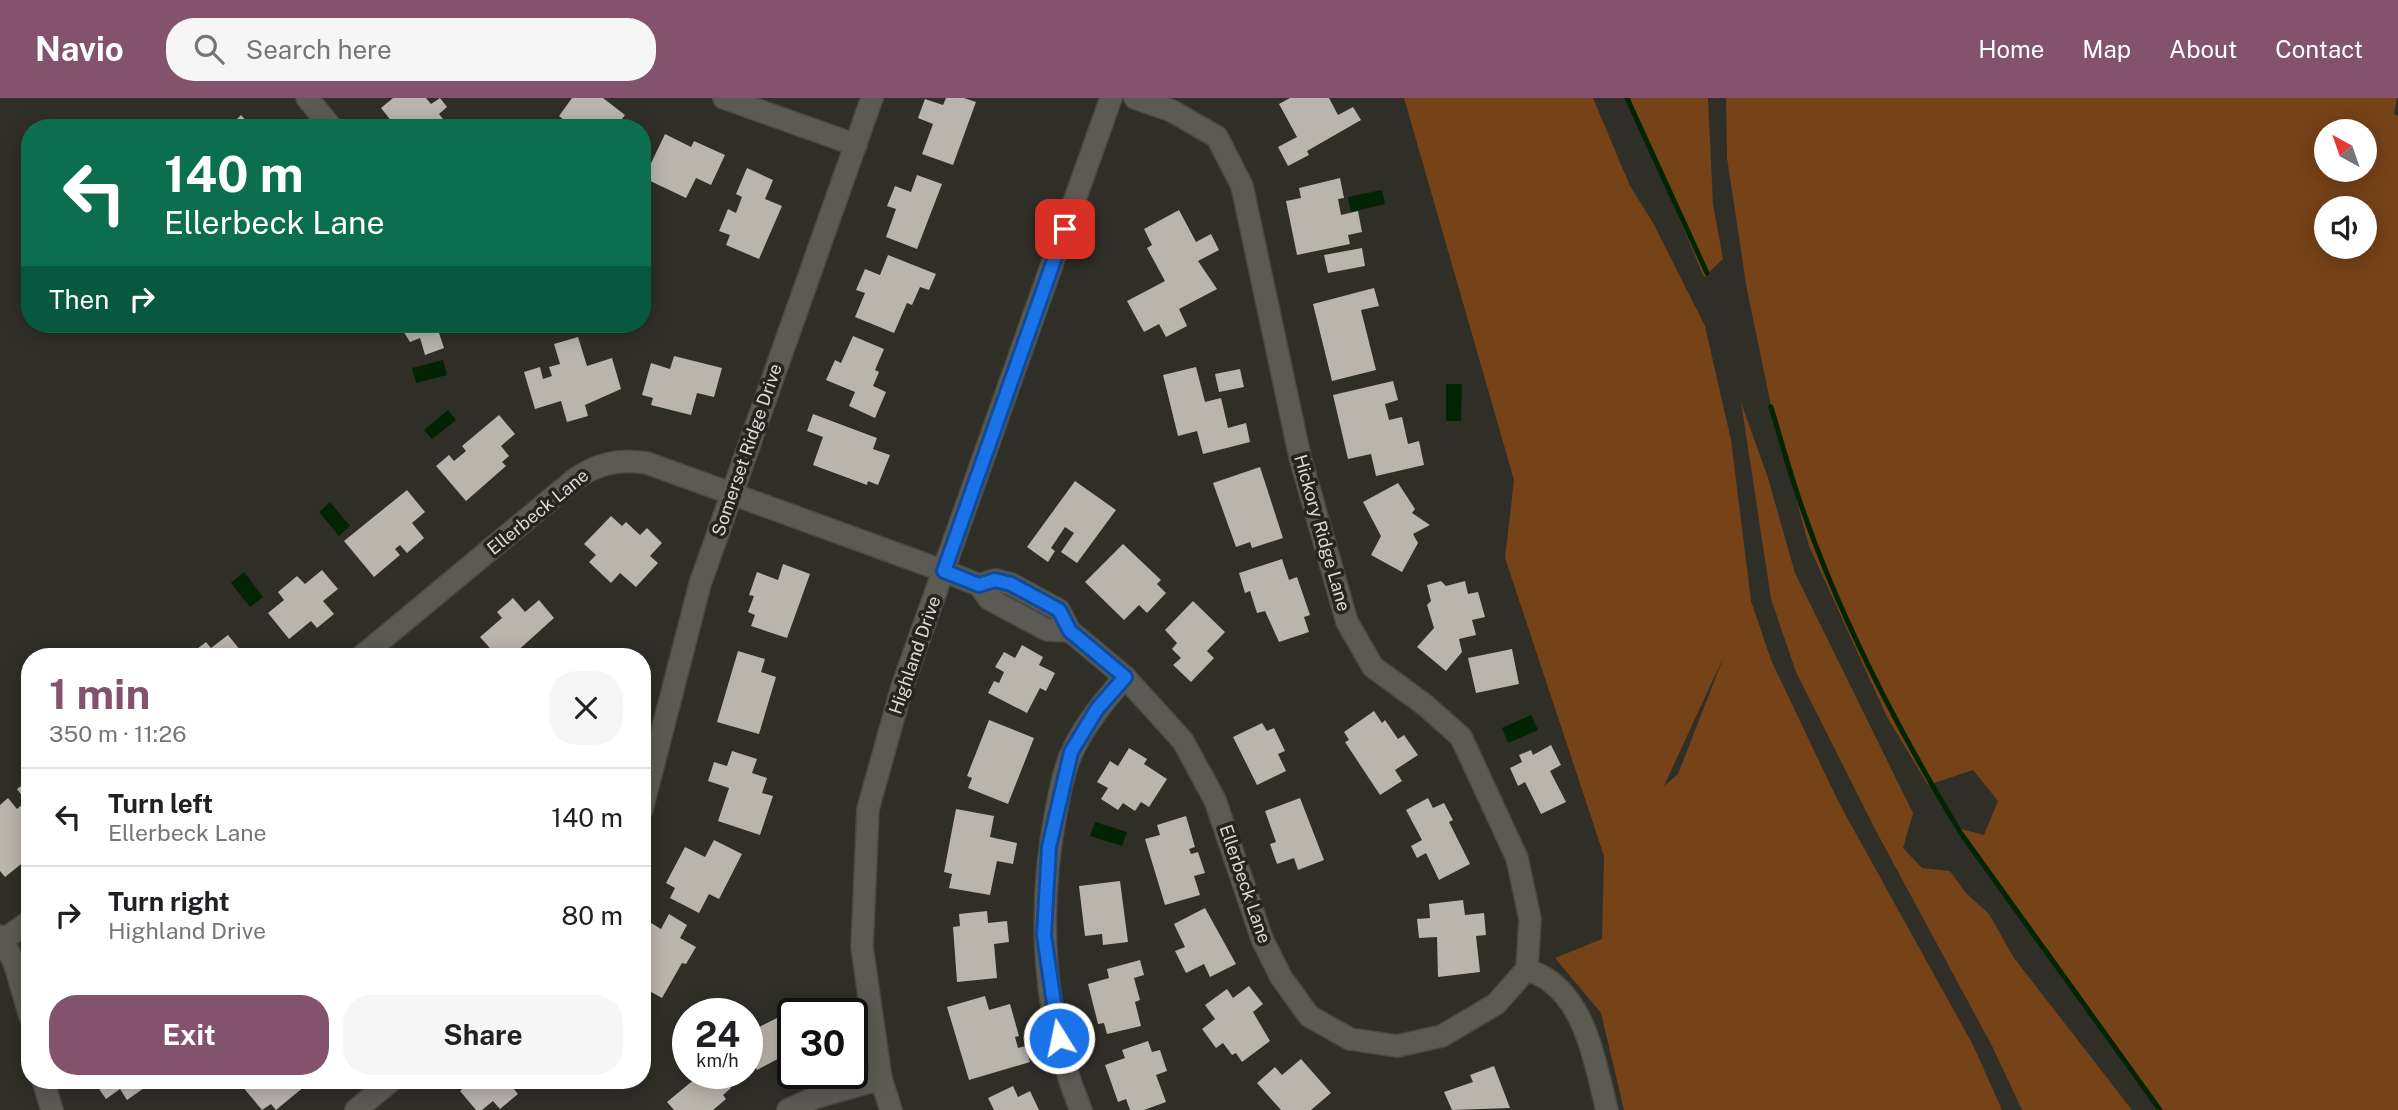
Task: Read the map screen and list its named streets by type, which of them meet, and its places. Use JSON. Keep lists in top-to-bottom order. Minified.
{"streets":{"street":["Somerset Ridge Drive","Ellerbeck Lane","Hickory Ridge Lane","Highland Drive"]},"crossings":[["Somerset Ridge Drive","Ellerbeck Lane"],["Ellerbeck Lane","Hickory Ridge Lane"],["Ellerbeck Lane","Highland Drive"]],"north":"top left","page":{"header":"Navio","search":"Search here","nav":["Home","Map","About","Contact"],"turn":["140 m","Ellerbeck Lane"],"then":"Then","heading":["1 min","350 m · 11:26"],"list":[{"name":"Turn left","note":"Ellerbeck Lane","value":"140 m"},{"name":"Turn right","note":"Highland Drive","value":"80 m"}],"buttons":["Exit","Share"],"speed":"24 km/h","limit":"30"}}
